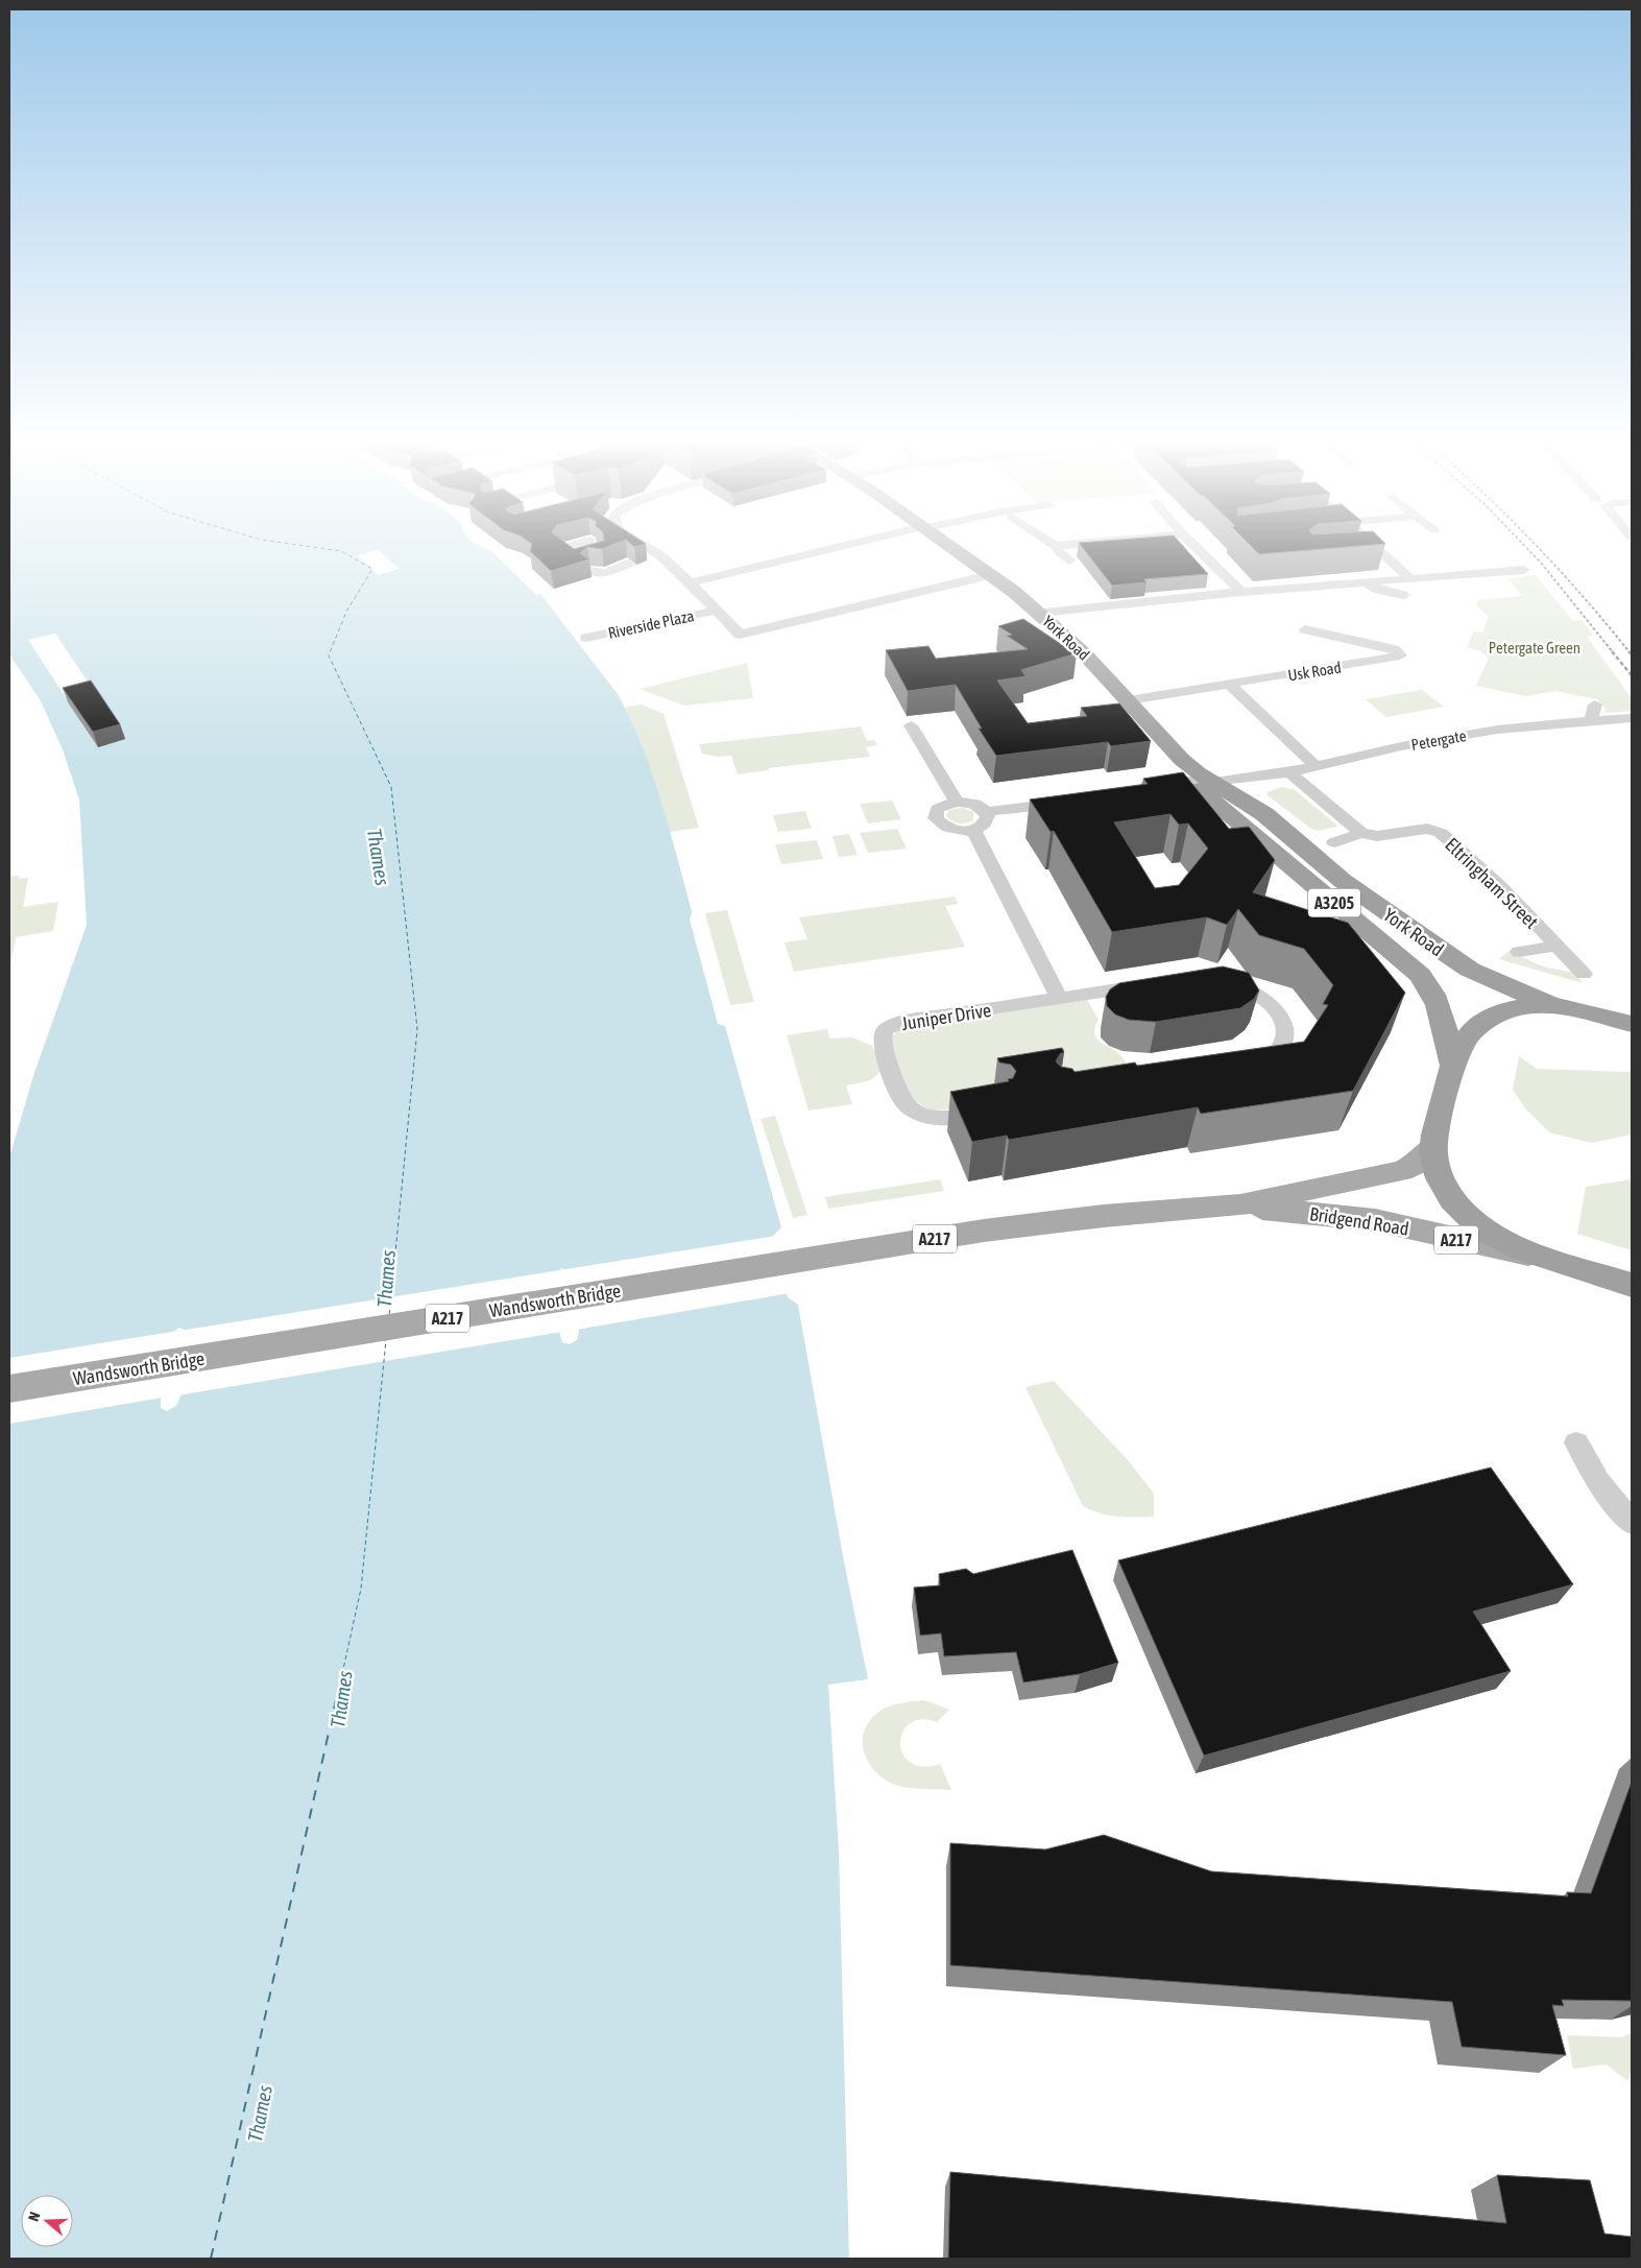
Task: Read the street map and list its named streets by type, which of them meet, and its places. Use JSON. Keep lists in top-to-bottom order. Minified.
{"streets":{"highway":["York Road","A3205","A217"],"main road":["Bridgend Road","Wandsworth Bridge"],"street":["Riverside Plaza","Usk Road","Petergate","Eltringham Street","Juniper Drive"]},"crossings":[["York Road","Usk Road"],["York Road","Petergate"],["York Road","A217"],["Bridgend Road","A217"],["Bridgend Road","Wandsworth Bridge"]],"water":["Thames"],"parks":["Petergate Green"],"north":"left"}
